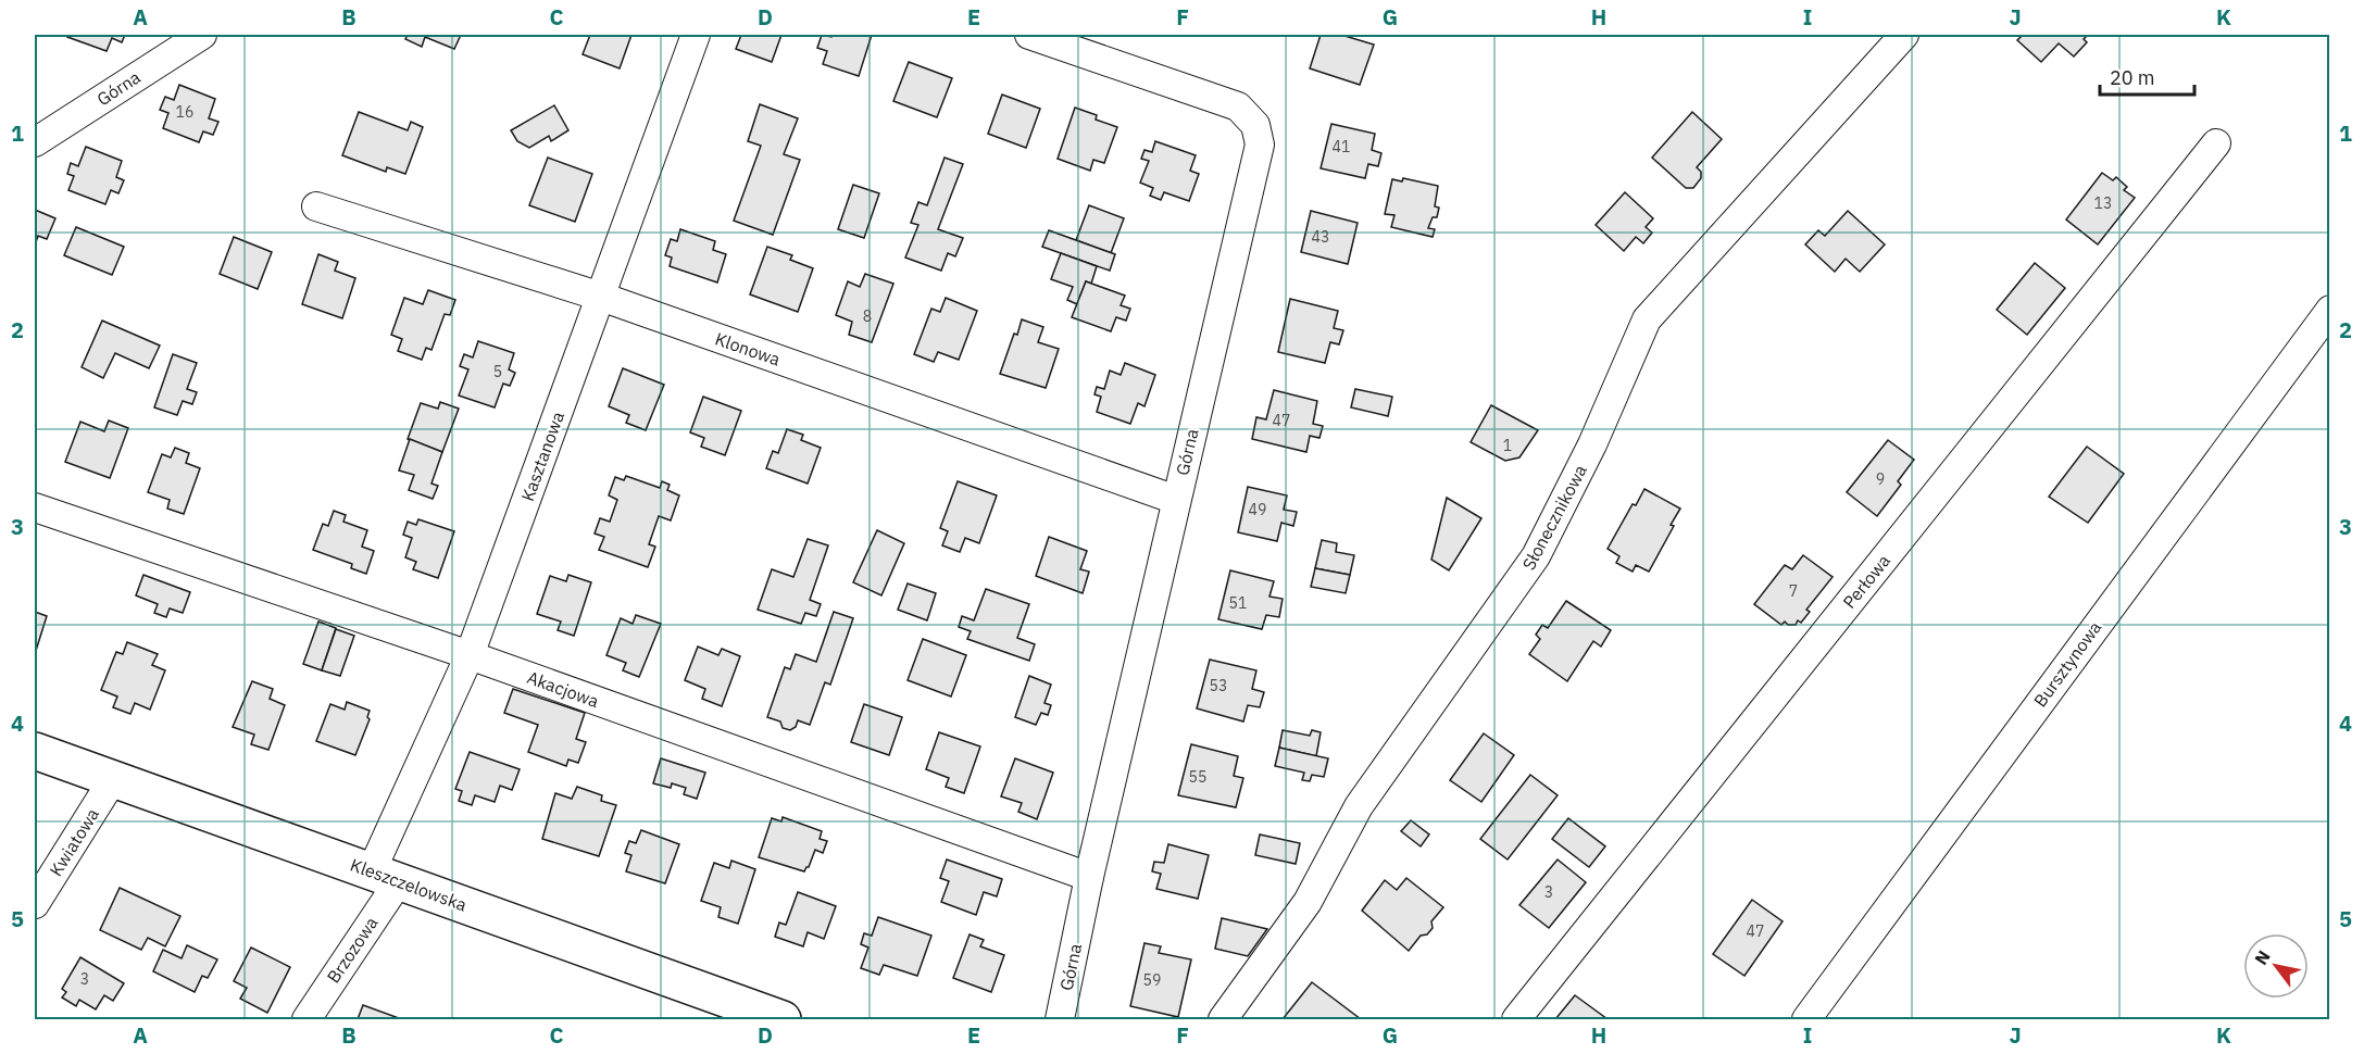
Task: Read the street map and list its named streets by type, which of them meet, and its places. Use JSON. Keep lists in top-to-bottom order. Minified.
{"streets":{"main road":["Kleszczelowska"],"street":["Górna","Klonowa","Kasztanowa","Słonecznikowa","Perłowa","Bursztynowa","Akacjowa","Kwiatowa","Brzozowa"]},"crossings":[["Górna","Klonowa"],["Górna","Akacjowa"],["Klonowa","Kasztanowa"],["Kasztanowa","Akacjowa"],["Kasztanowa","Kleszczelowska"],["Kasztanowa","Brzozowa"],["Kwiatowa","Kleszczelowska"],["Kleszczelowska","Brzozowa"]],"house_numbers":["16","41","13","43","8","5","47","1","9","49","7","51","53","55","3","47","3","59"],"scale_bar":"20 m","north":"top left","grid":{"columns":["A","B","C","D","E","F","G","H","I","J","K"],"rows":["1","2","3","4","5"]}}
